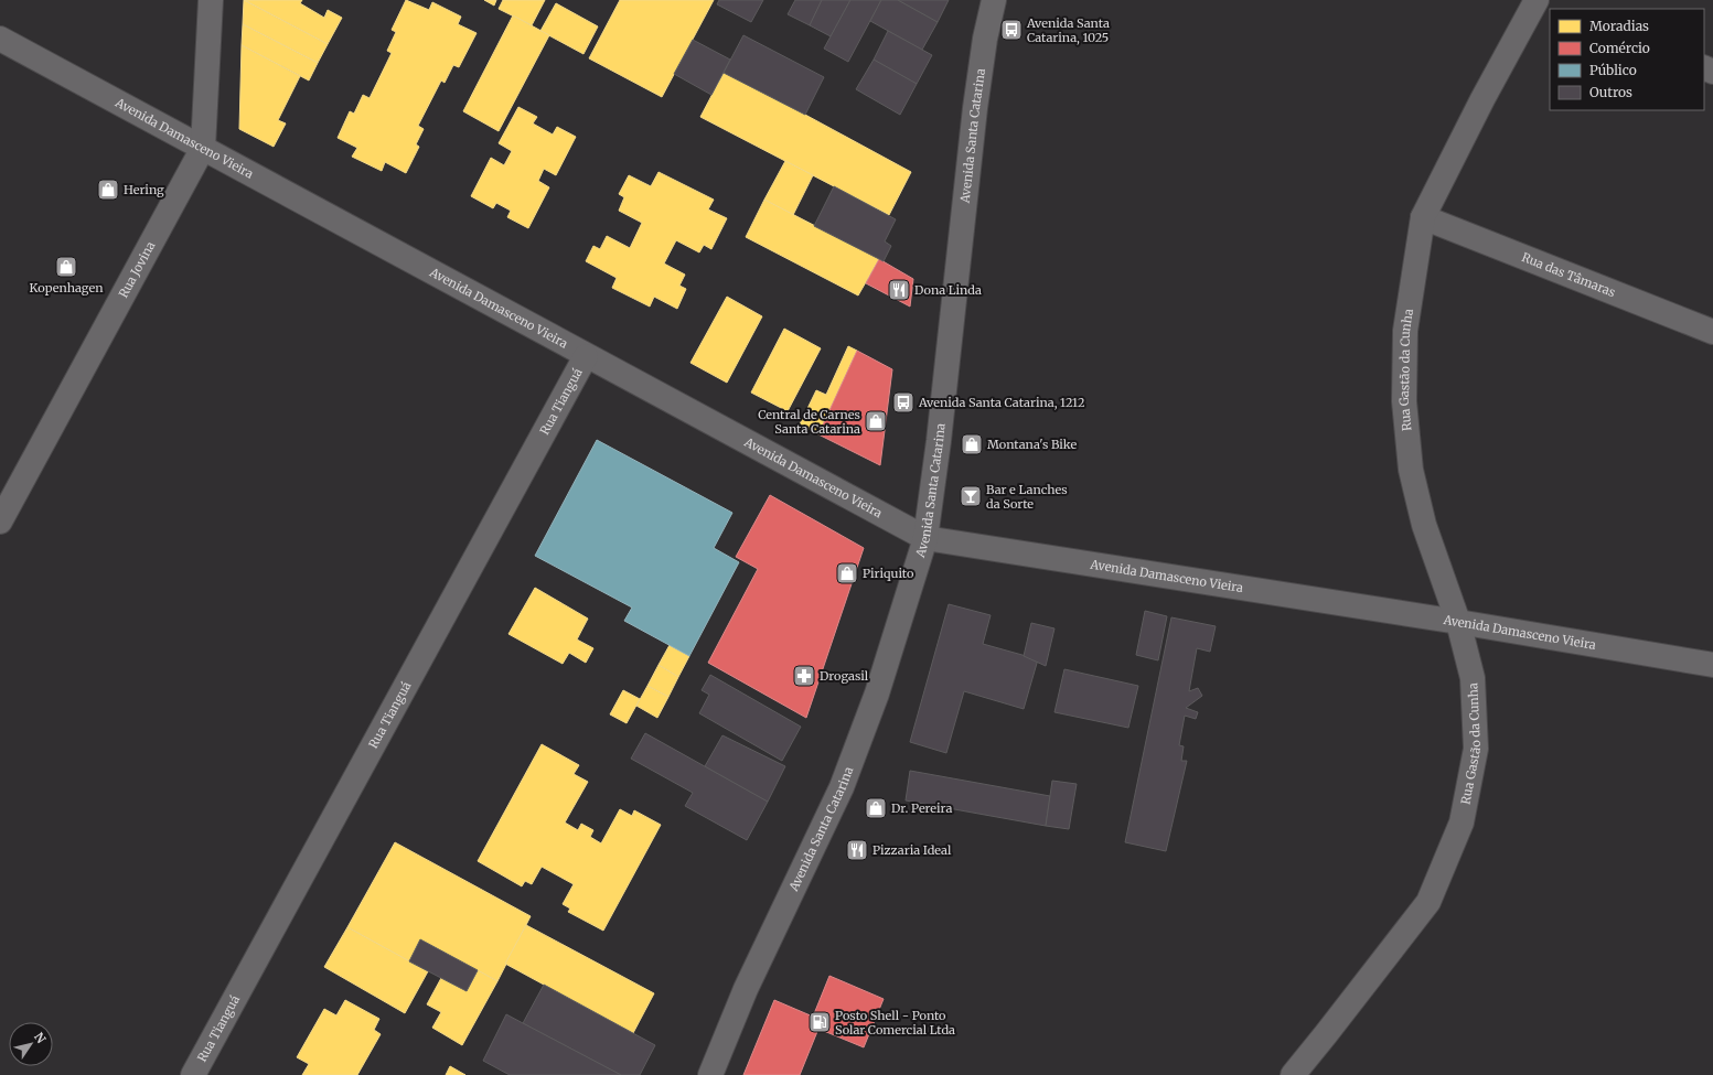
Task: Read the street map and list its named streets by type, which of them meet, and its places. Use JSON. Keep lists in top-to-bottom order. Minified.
{"streets":{"street":["Avenida Santa Catarina","Avenida Damasceno Vieira","Rua Jovina","Rua das Tâmaras","Rua Gastão da Cunha","Rua Tianguá"]},"crossings":[["Avenida Santa Catarina","Avenida Damasceno Vieira"],["Avenida Damasceno Vieira","Rua Jovina"],["Avenida Damasceno Vieira","Rua Gastão da Cunha"],["Avenida Damasceno Vieira","Rua Tianguá"],["Rua das Tâmaras","Rua Gastão da Cunha"]],"places":{"bus stop":["Avenida Santa Catarina, 1025","Avenida Santa Catarina, 1212"],"shop":["Hering","Kopenhagen","Central de Carnes Santa Catarina","Montana's Bike","Piriquito","Dr. Pereira"],"restaurant":["Dona Linda","Pizzaria Ideal"],"bar":["Bar e Lanches da Sorte"],"pharmacy":["Drogasil"],"fuel station":["Posto Shell - Ponto Solar Comercial Ltda"]},"legend":["Moradias","Comércio","Público","Outros"],"north":"top right"}
